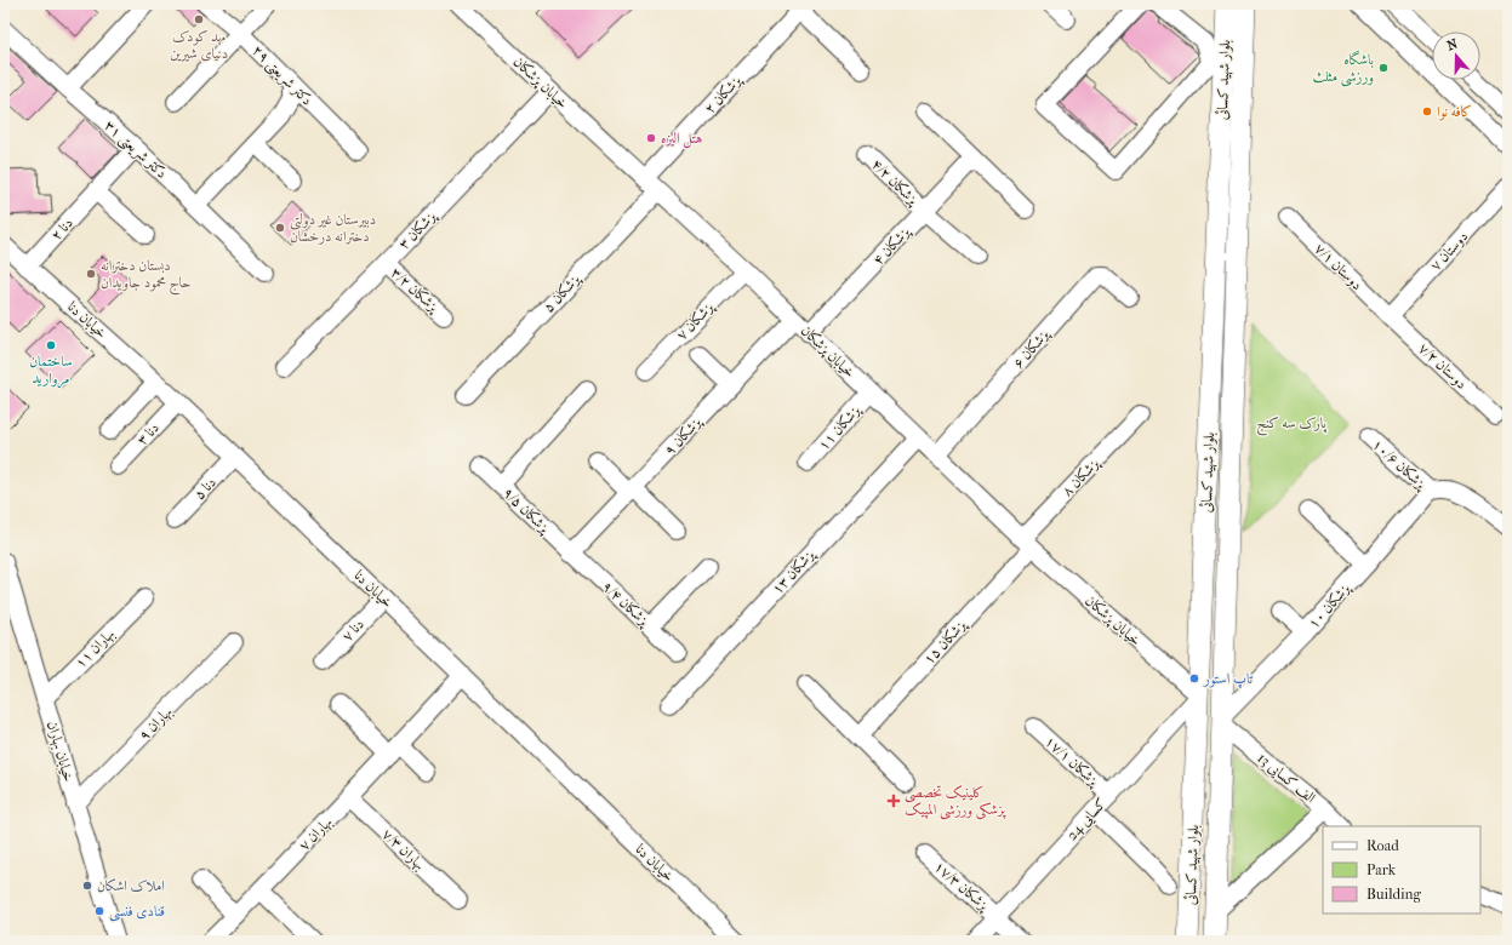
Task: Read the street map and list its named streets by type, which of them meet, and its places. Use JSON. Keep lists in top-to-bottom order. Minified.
{"streets":{"main road":["بلوار شهید کسائی"],"street":["۲۹ دکتر شریعتی","خیابان پزشکان","۲ پزشکان","۳۱ دکتر شریعتی","۴/۲ پزشکان","۲ دنا","۳ پزشکان","۴ پزشکان","۷ دوستان","۷/۱ دوستان","۳/۲ پزشکان","۵ پزشکان","خیابان دنا","۷ پزشکان","۶ پزشکان","۷/۲ دوستان","۱۱ پزشکان","۳ دنا","۹ پزشکان","۱۰/۶ پزشکان","۸ پزشکان","۵ دنا","۹/۵ پزشکان","۱۳ پزشکان","۹/۴ پزشکان","۱۰ پزشکان","۷ دنا","۱۵ پزشکان","۱۱ بهاران","۹ بهاران","خیابان بهاران","۱۷/۱ پزشکان","13 الف کسایی","کسایی 24","۷ بهاران","۷/۳ بهاران","۱۷/۳ پزشکان"]},"crossings":[["بلوار شهید کسائی","خیابان پزشکان"],["بلوار شهید کسائی","۱۰ پزشکان"],["بلوار شهید کسائی","13 الف کسایی"],["بلوار شهید کسائی","کسایی 24"],["خیابان پزشکان","۲ پزشکان"],["خیابان پزشکان","۳ پزشکان"],["خیابان پزشکان","۴ پزشکان"],["خیابان پزشکان","۵ پزشکان"],["خیابان پزشکان","۷ پزشکان"],["خیابان پزشکان","۶ پزشکان"],["خیابان پزشکان","۱۱ پزشکان"],["خیابان پزشکان","۹ پزشکان"],["خیابان پزشکان","۸ پزشکان"],["خیابان پزشکان","۱۳ پزشکان"],["خیابان پزشکان","۱۵ پزشکان"],["خیابان پزشکان","کسایی 24"],["۴/۲ پزشکان","۴ پزشکان"],["۲ دنا","خیابان دنا"],["۳ پزشکان","۳/۲ پزشکان"],["۷ دوستان","۷/۱ دوستان"],["۷ دوستان","۷/۲ دوستان"],["۷/۱ دوستان","۷/۲ دوستان"],["خیابان دنا","۳ دنا"],["خیابان دنا","۵ دنا"],["خیابان دنا","۷ دنا"],["خیابان دنا","۷ بهاران"],["۹ پزشکان","۹/۵ پزشکان"],["۹ پزشکان","۹/۴ پزشکان"],["۱۰/۶ پزشکان","۱۰ پزشکان"],["۸ پزشکان","۱۵ پزشکان"],["۹/۵ پزشکان","۹/۴ پزشکان"],["۱۰ پزشکان","13 الف کسایی"],["۱۱ بهاران","خیابان بهاران"],["۹ بهاران","خیابان بهاران"],["۱۷/۱ پزشکان","کسایی 24"],["کسایی 24","۱۷/۳ پزشکان"],["۷ بهاران","۷/۳ بهاران"]],"parks":["پارک سه کنج"],"places":{"other":["مهد کودک دنیای شیرین","باشگاه ورزشی مثلث","کافه نوا","هتل الیزه","دبیرستان غیر دولتی دخترانه درخشان","دبستان دخترانه حاج محمود جاویدان","ساختمان مروارید","تاپ استور","املاک اشکان","قنادی فنسی"],"health":["کلینیک تخصصی پزشکی ورزشی المپیک"]},"legend":["Road","Park","Building"],"north":"top"}
